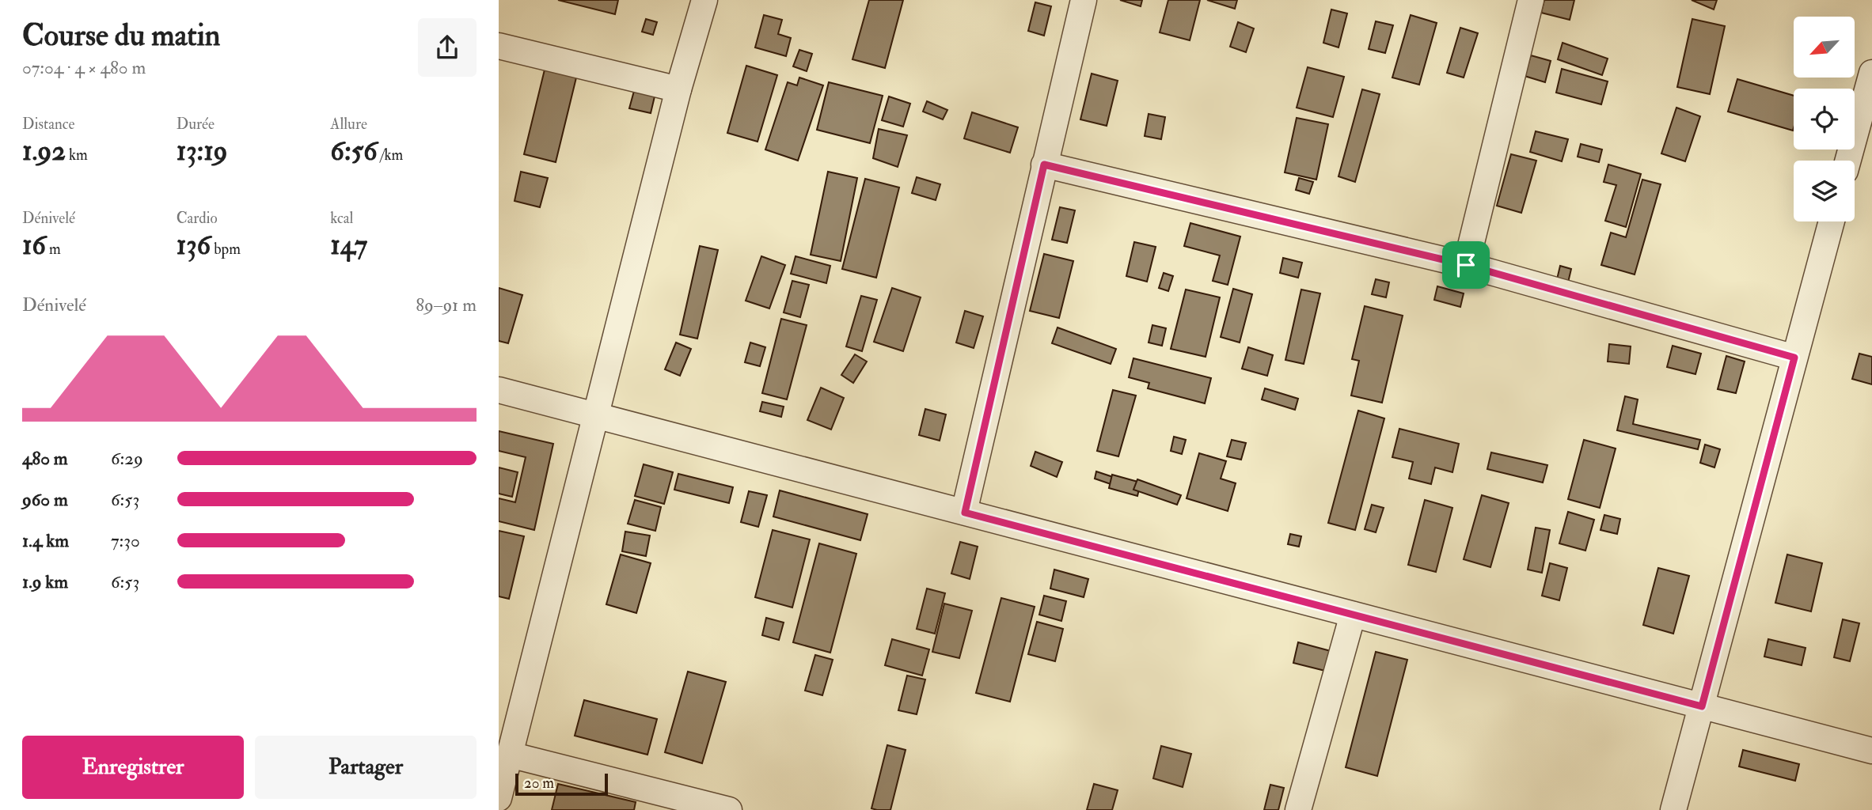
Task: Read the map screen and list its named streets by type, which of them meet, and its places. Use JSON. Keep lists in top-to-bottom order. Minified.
{"scale_bar":"20 m","north":"bottom left","page":{"heading":["Course du matin","07:04 · 4 × 480 m"],"stats":[["Distance","1.92 km"],["Durée","13:19"],["Allure","6:56 /km"],["Dénivelé","16 m"],["Cardio","136 bpm"],["kcal","147"]],"chart":["Dénivelé","89–91 m"],"list":[{"name":"480 m","note":"6:29"},{"name":"960 m","note":"6:53"},{"name":"1.4 km","note":"7:30"},{"name":"1.9 km","note":"6:53"}],"buttons":["Enregistrer","Partager"],"scale":"20 m"}}
